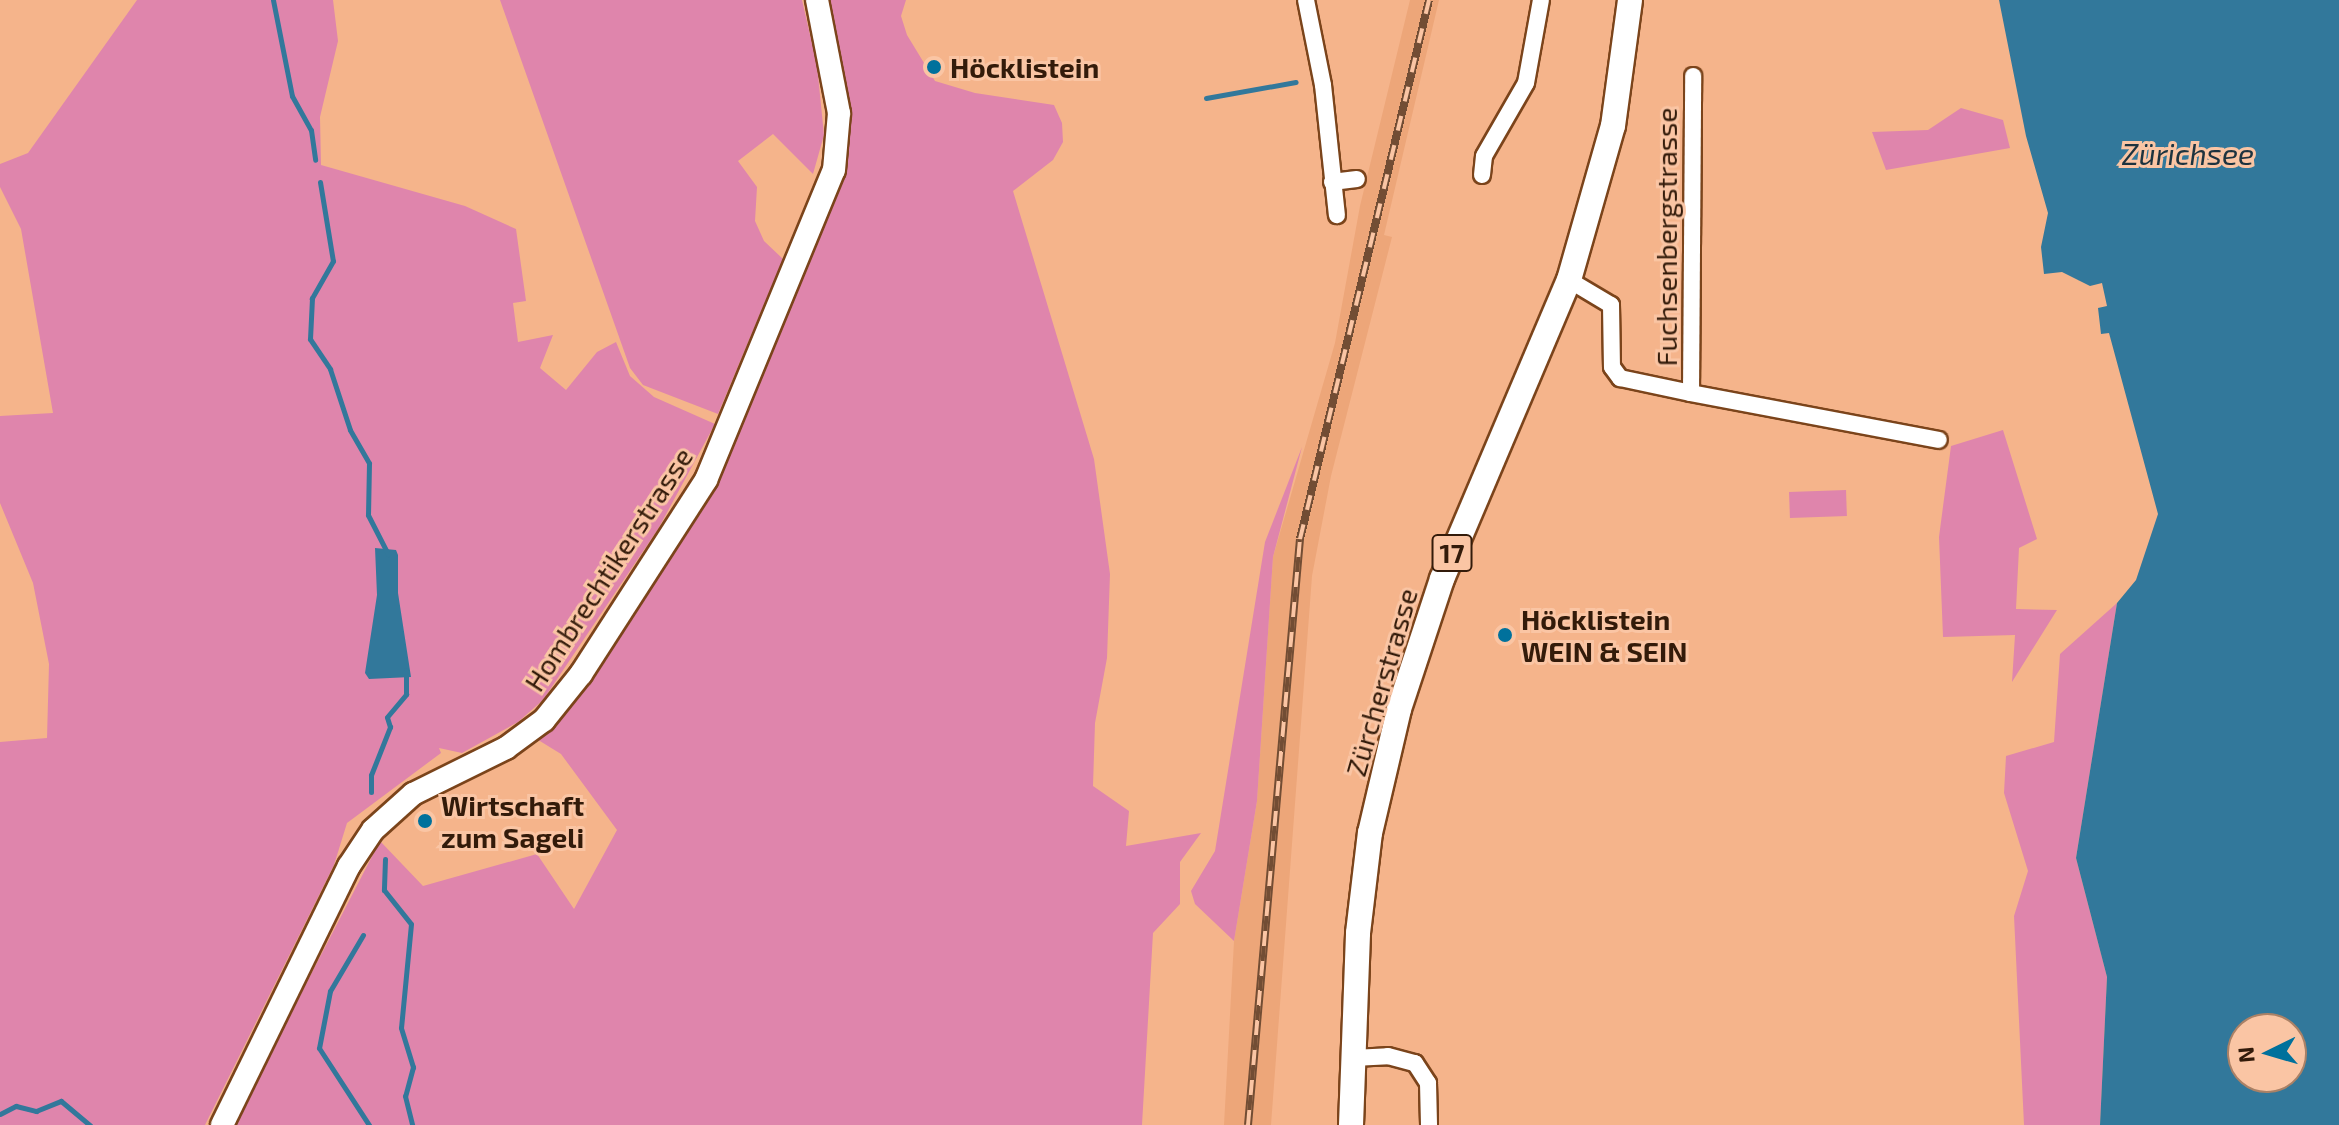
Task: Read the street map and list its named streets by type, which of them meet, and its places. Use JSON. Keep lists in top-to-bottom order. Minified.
{"streets":{"main road":["17","Zürcherstrasse"],"street":["Fuchsenbergstrasse","Hombrechtikerstrasse"]},"crossings":[["Fuchsenbergstrasse","Zürcherstrasse"]],"water":["Zürichsee"],"places":["Höcklistein","Höcklistein WEIN & SEIN","Wirtschaft zum Sageli"],"north":"left"}
